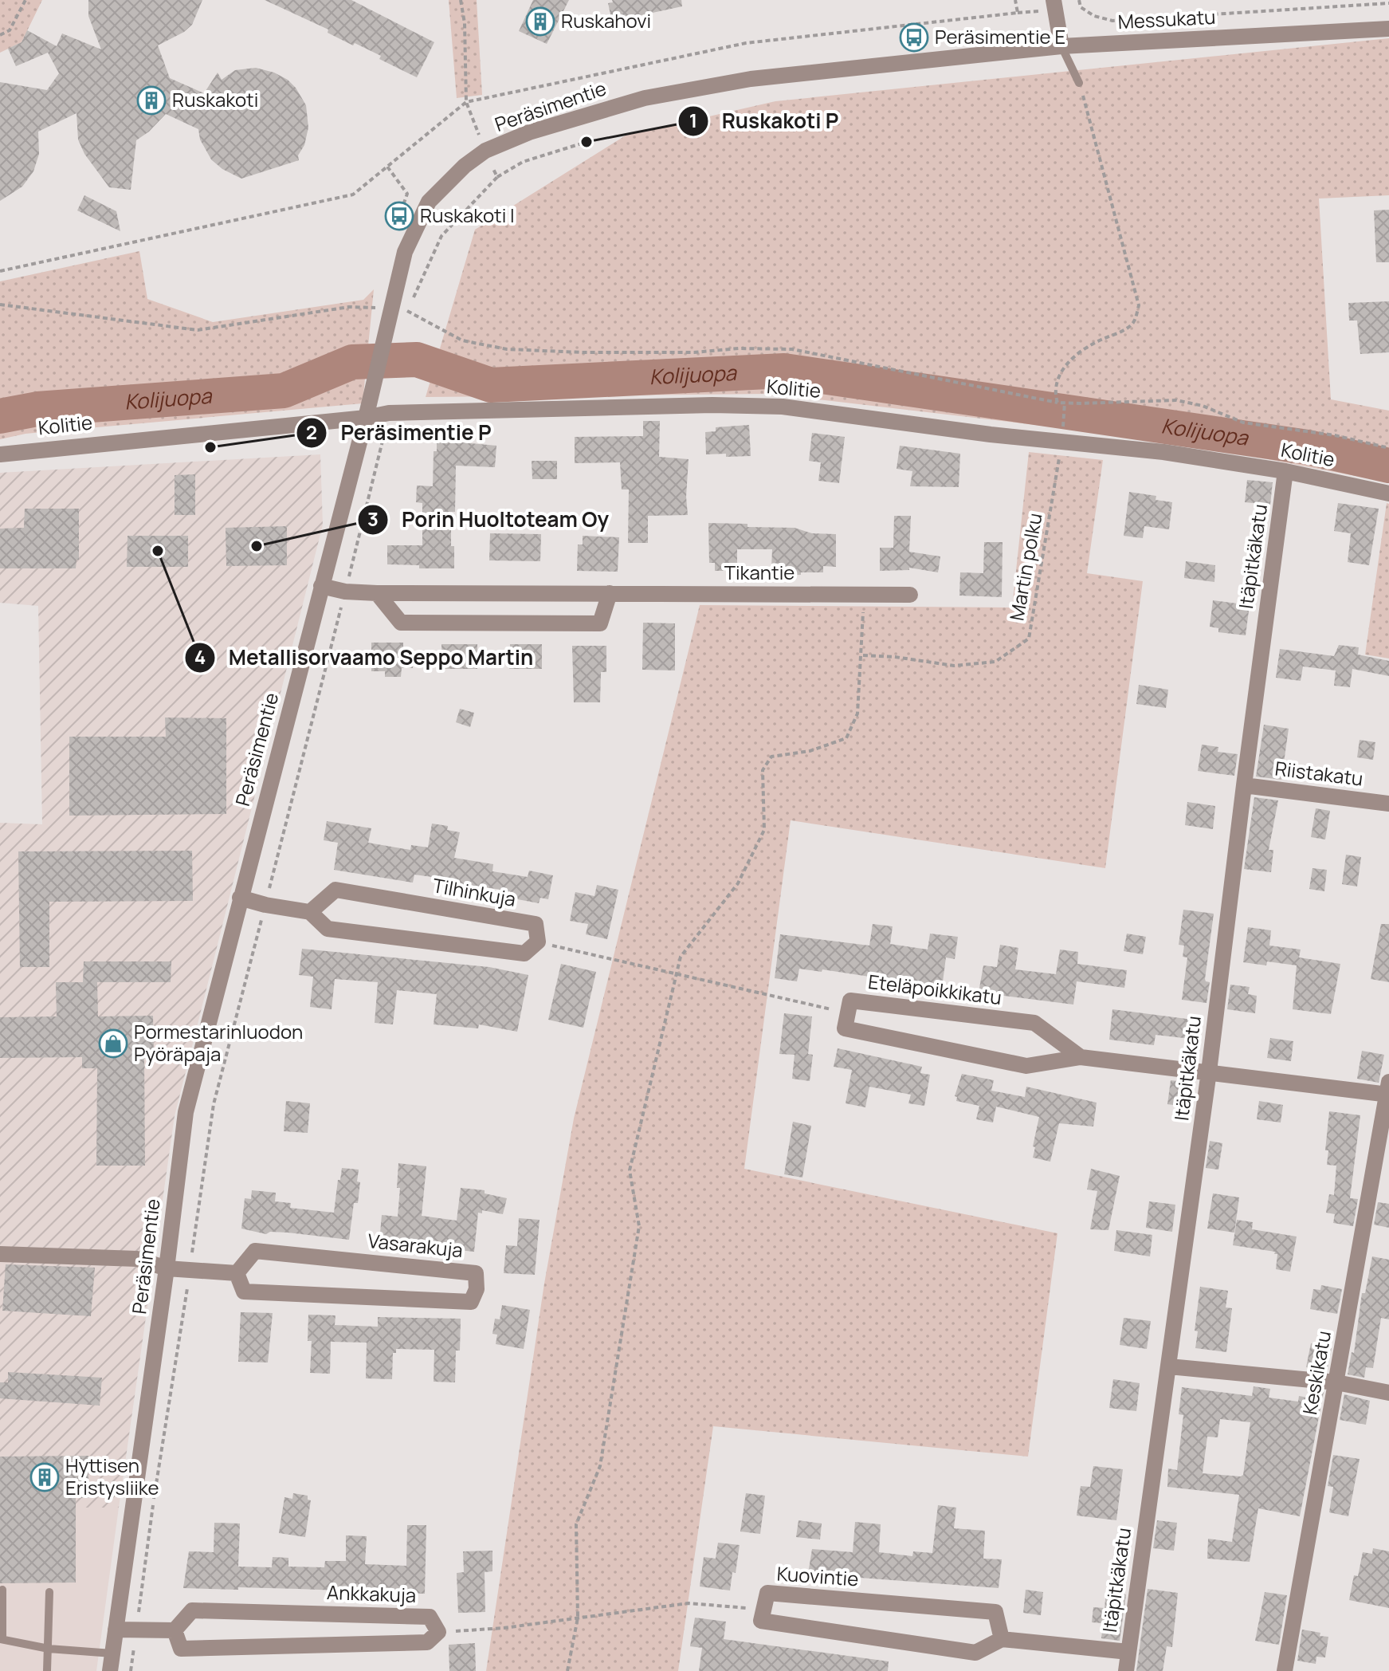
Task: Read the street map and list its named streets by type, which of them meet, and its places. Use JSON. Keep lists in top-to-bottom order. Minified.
{"streets":{"street":["Messukatu","Peräsimentie","Kolitie","Itäpitkäkatu","Tikantie","Riistakatu","Tilhinkuja","Eteläpoikkikatu","Vasarakuja","Keskikatu","Kuovintie","Ankkakuja"],"path":["Martin polku"]},"crossings":[["Messukatu","Peräsimentie"],["Peräsimentie","Kolitie"],["Peräsimentie","Tikantie"],["Kolitie","Itäpitkäkatu"],["Kolitie","Martin polku"],["Itäpitkäkatu","Riistakatu"],["Itäpitkäkatu","Eteläpoikkikatu"],["Eteläpoikkikatu","Keskikatu"]],"water":["Kolijuopa"],"places":{"building":["Ruskahovi","Ruskakoti","Hyttisen Eristysliike"],"bus stop":["Peräsimentie E","Ruskakoti I"],"other":["Ruskakoti P","Peräsimentie P","Porin Huoltoteam Oy","Metallisorvaamo Seppo Martin"],"shop":["Pormestarinluodon Pyöräpaja"]}}
